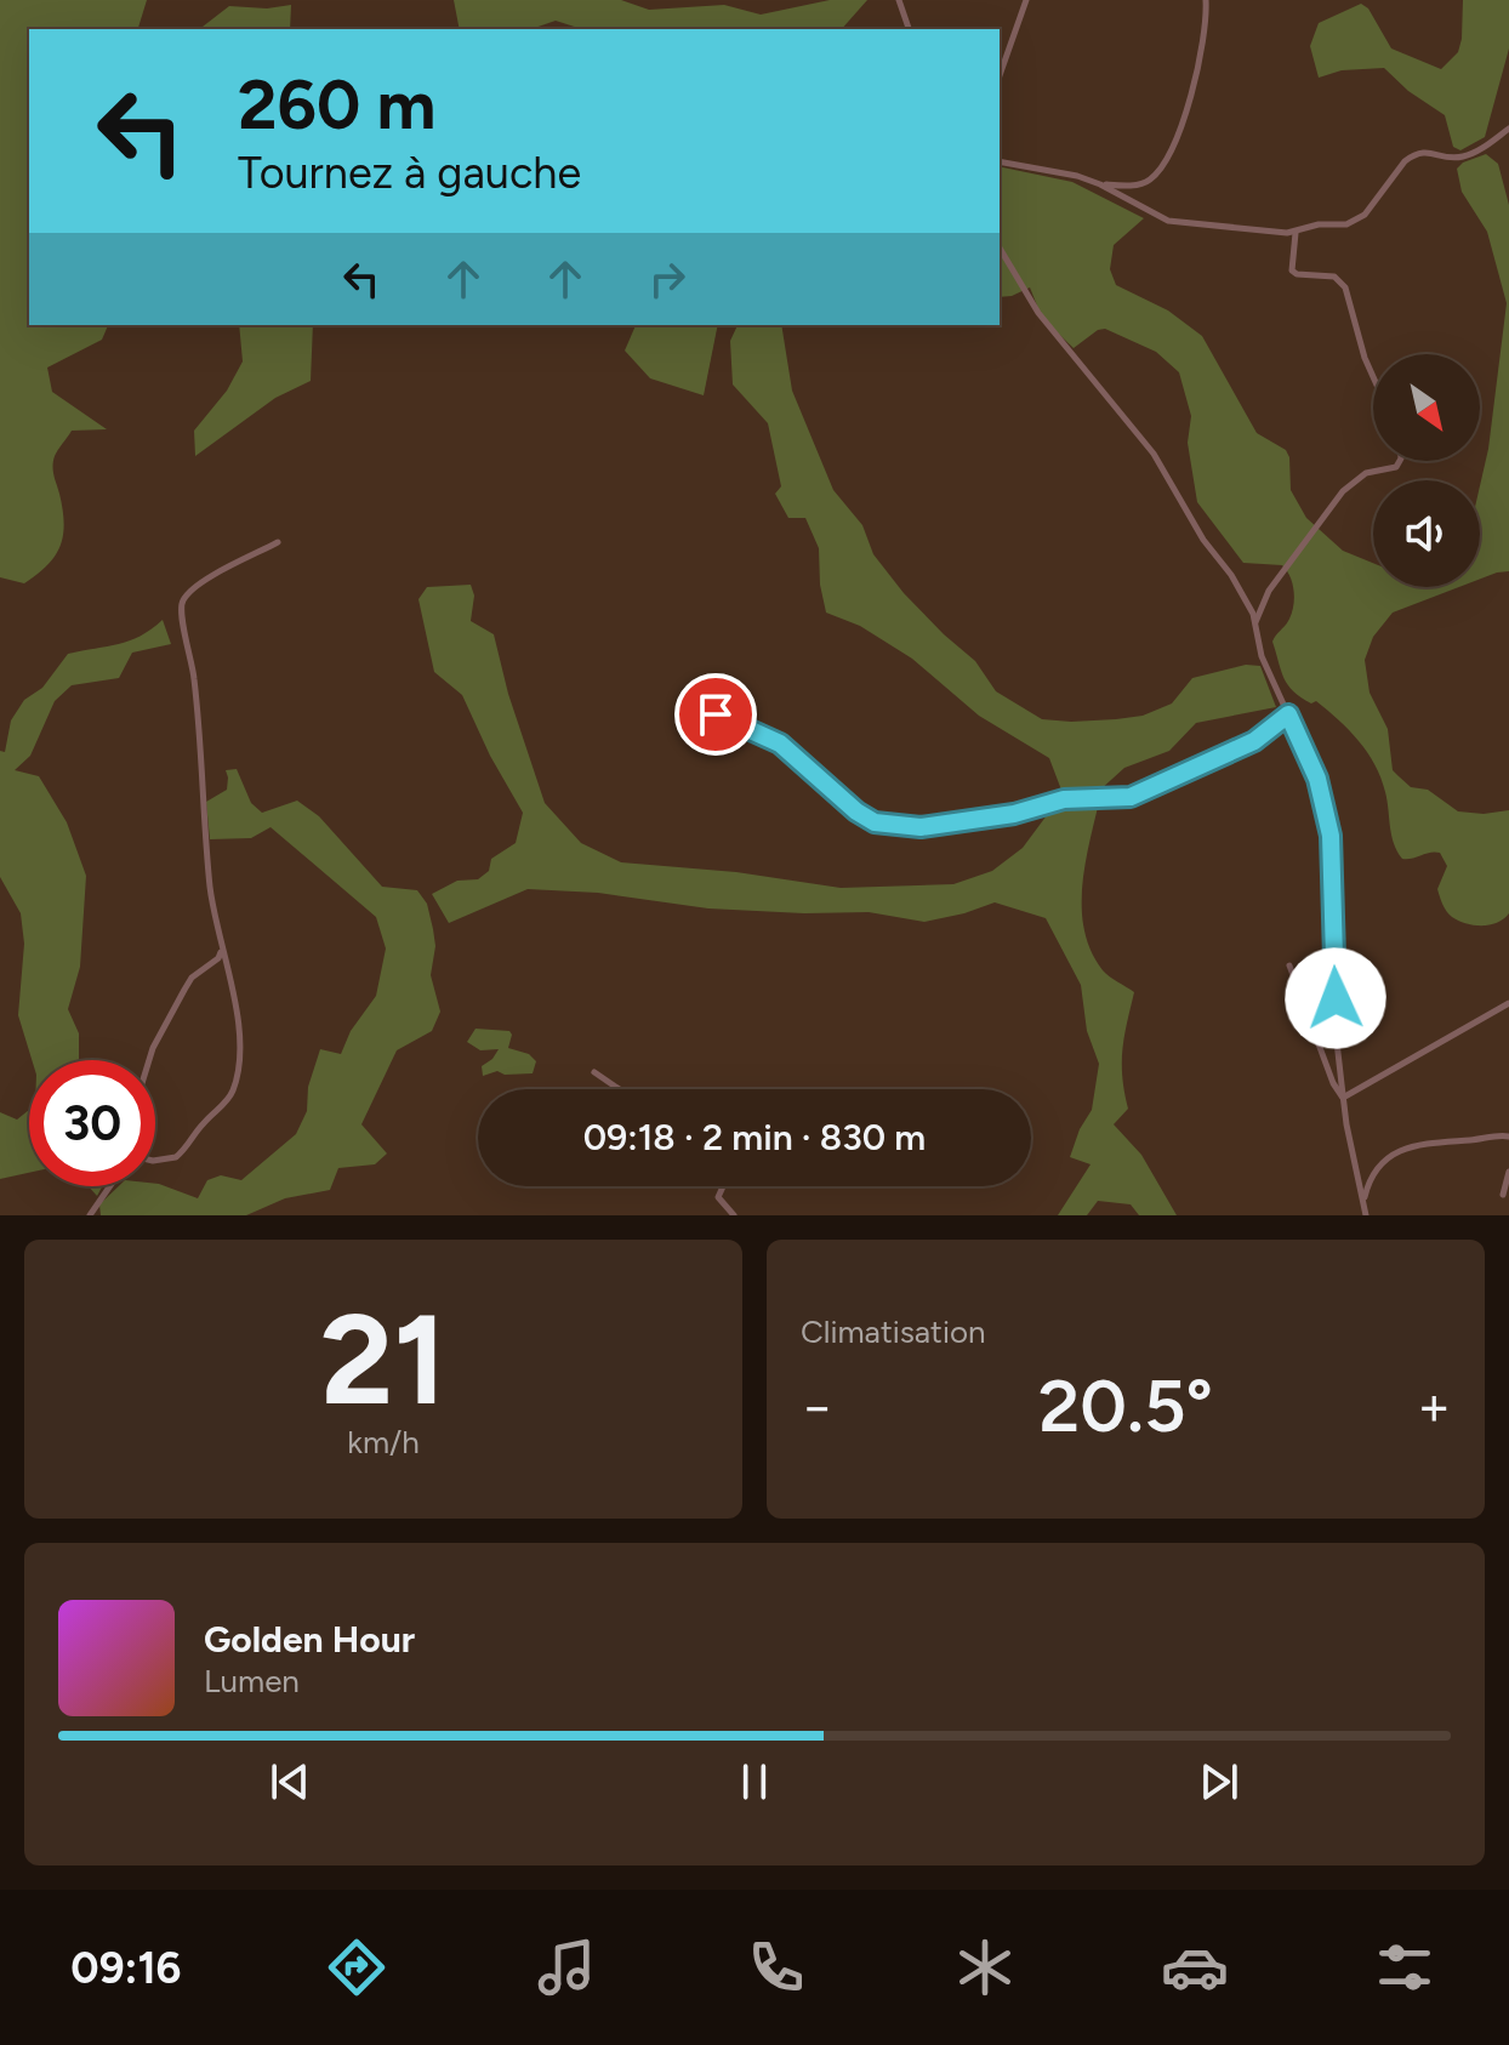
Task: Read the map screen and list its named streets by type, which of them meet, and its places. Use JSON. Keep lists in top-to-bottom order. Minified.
{"north":"bottom right","page":{"turn":["260 m","Tournez à gauche"],"limit":"30","trip":"09:18 · 2 min · 830 m","tile":[["21","km/h"],"Climatisation"],"heat":["−","20.5°","+"],"song":["Golden Hour","Lumen"],"tabs":"09:16"}}
